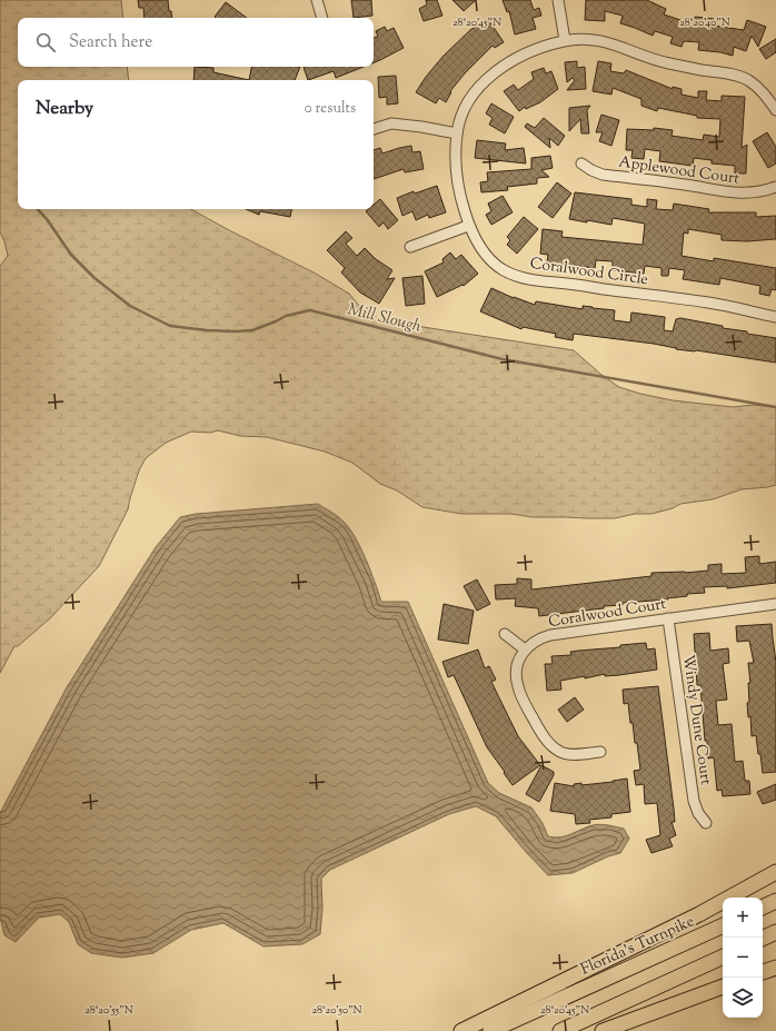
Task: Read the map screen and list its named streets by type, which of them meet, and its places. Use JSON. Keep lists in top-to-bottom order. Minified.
{"streets":{"highway":["Florida's Turnpike"],"street":["Applewood Court","Coralwood Circle","Coralwood Court","Windy Dune Court"]},"crossings":[["Coralwood Court","Windy Dune Court"]],"water":["Mill Slough"],"page":{"search":"Search here","heading":["Nearby","0 results"],"map_buttons":["+","−"]},"coordinates":["28°20'45\"N","28°20'40\"N","28°20'55\"N","28°20'50\"N"]}
